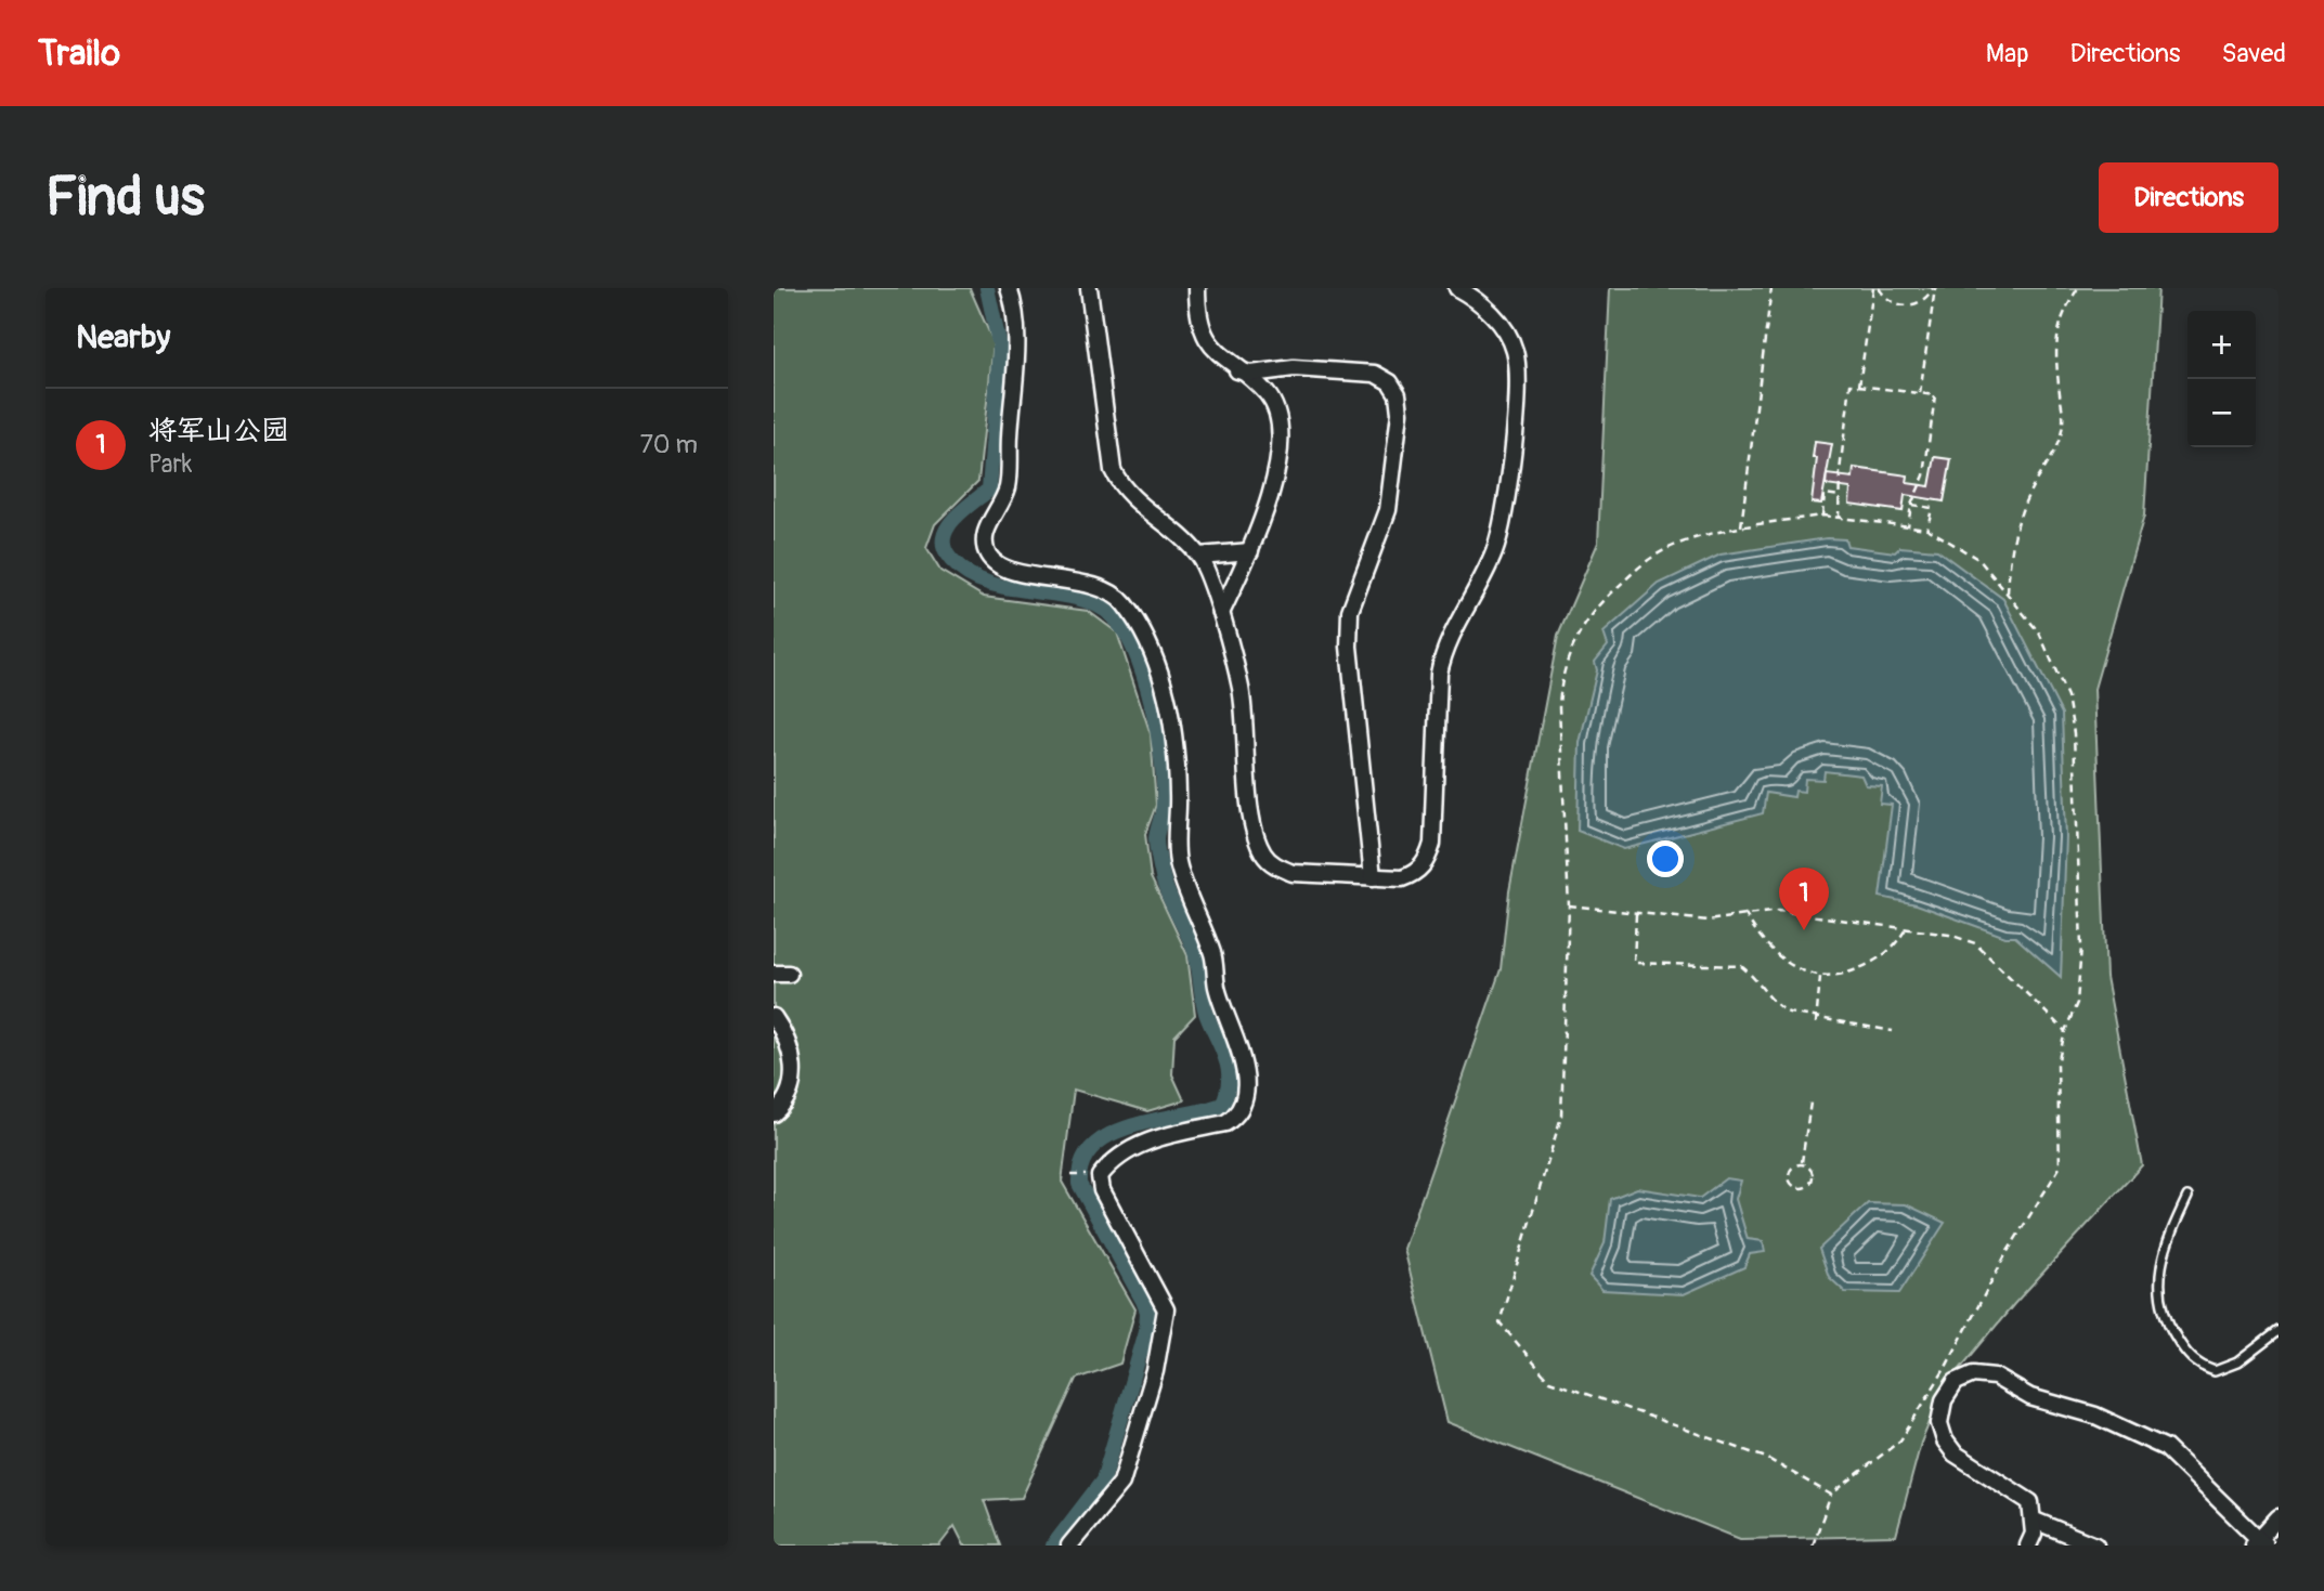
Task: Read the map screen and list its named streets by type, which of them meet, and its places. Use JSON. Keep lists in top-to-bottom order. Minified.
{"page":{"header":"Trailo","nav":["Map","Directions","Saved"],"buttons":"Directions","title":"Find us","heading":"Nearby","map_buttons":["+","−"],"list":[{"mark":"1","name":"将军山公园","note":"Park","value":"70 m"}],"pins":"1"}}
